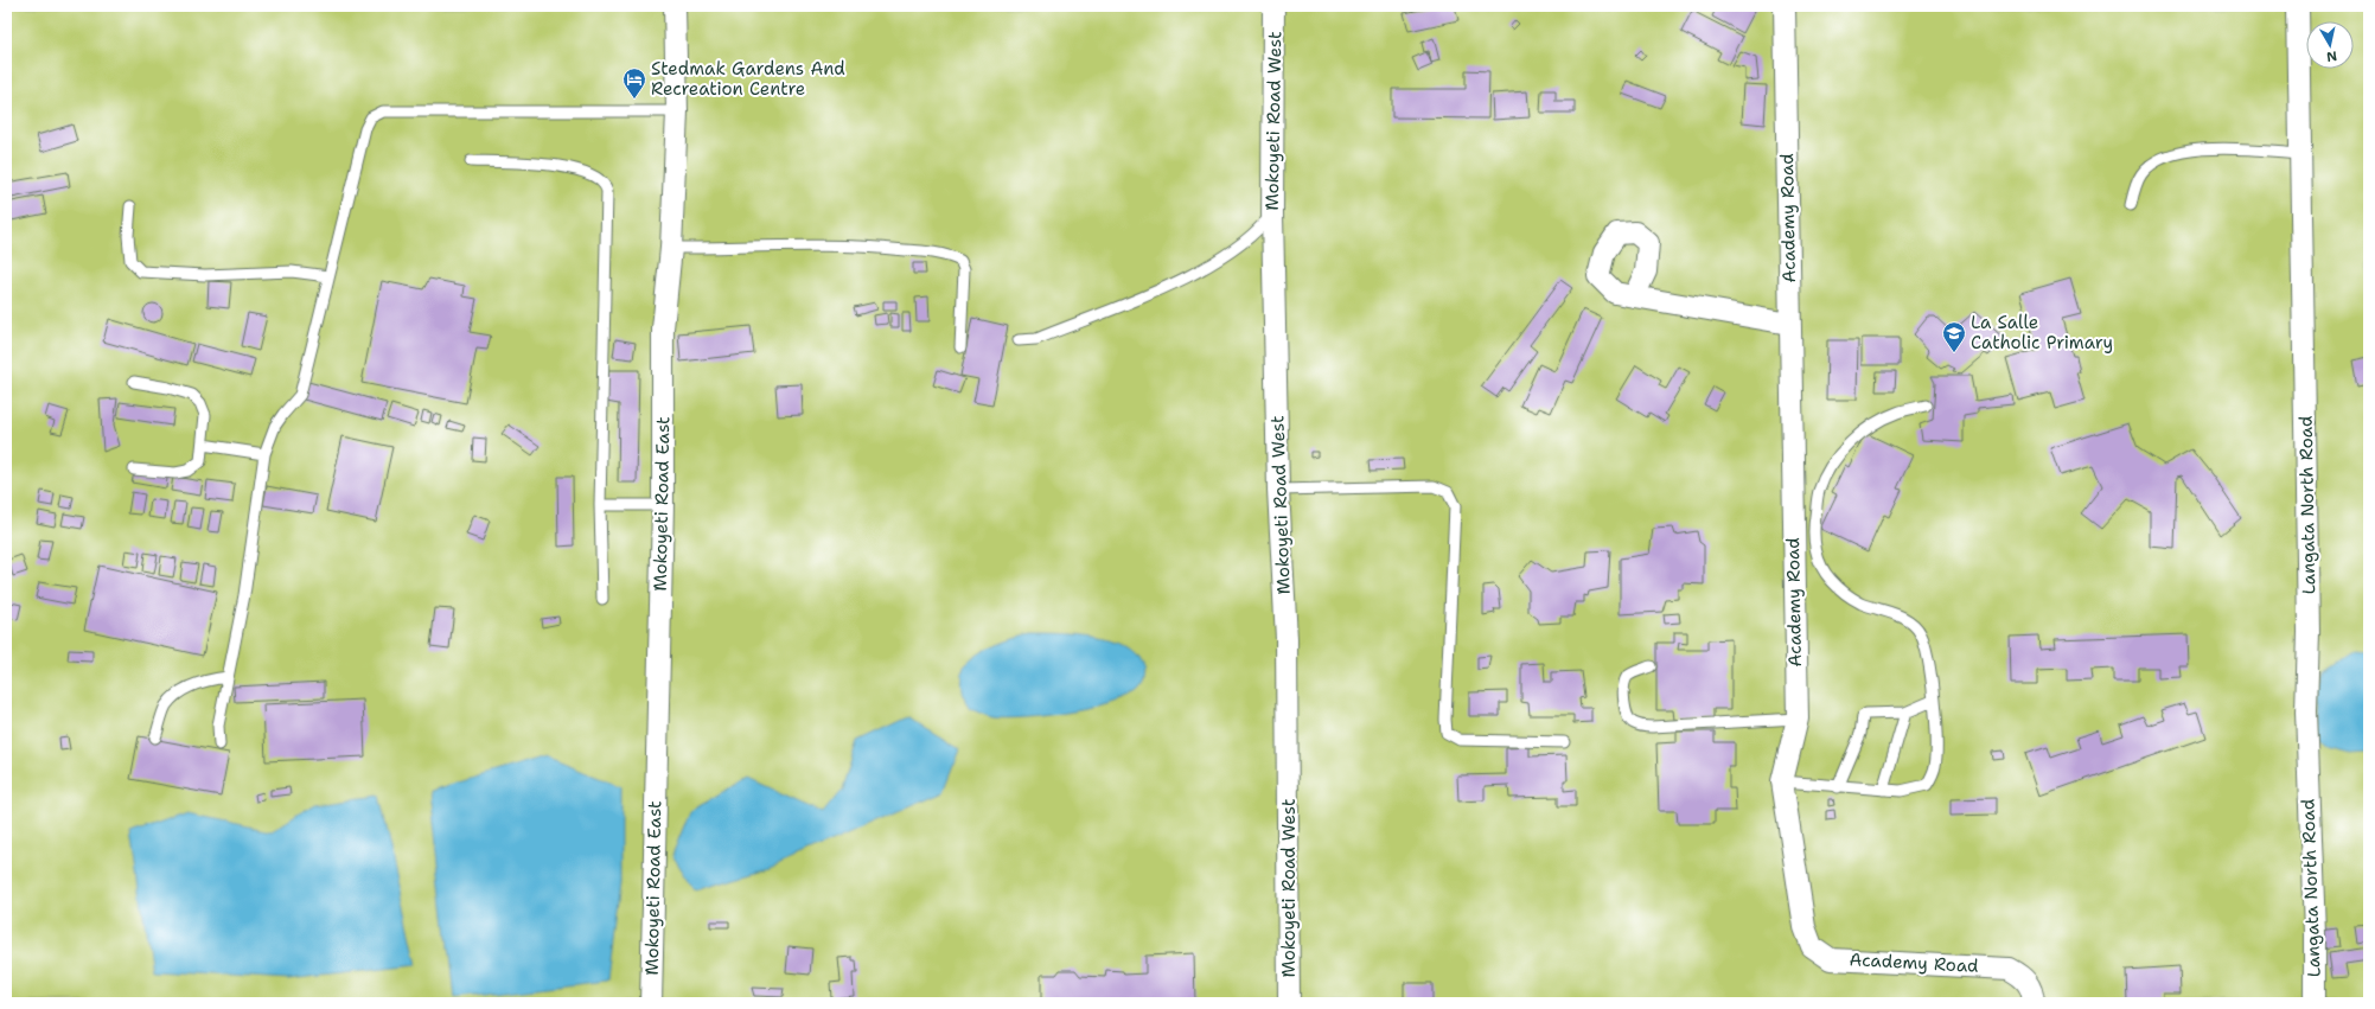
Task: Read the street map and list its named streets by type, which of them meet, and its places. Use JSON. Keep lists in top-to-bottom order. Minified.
{"streets":{"street":["Mokoyeti Road West","Academy Road","Mokoyeti Road East","Langata North Road"]},"places":{"hotel":["Stedmak Gardens And Recreation Centre"],"school or university":["La Salle Catholic Primary"]},"north":"bottom"}
